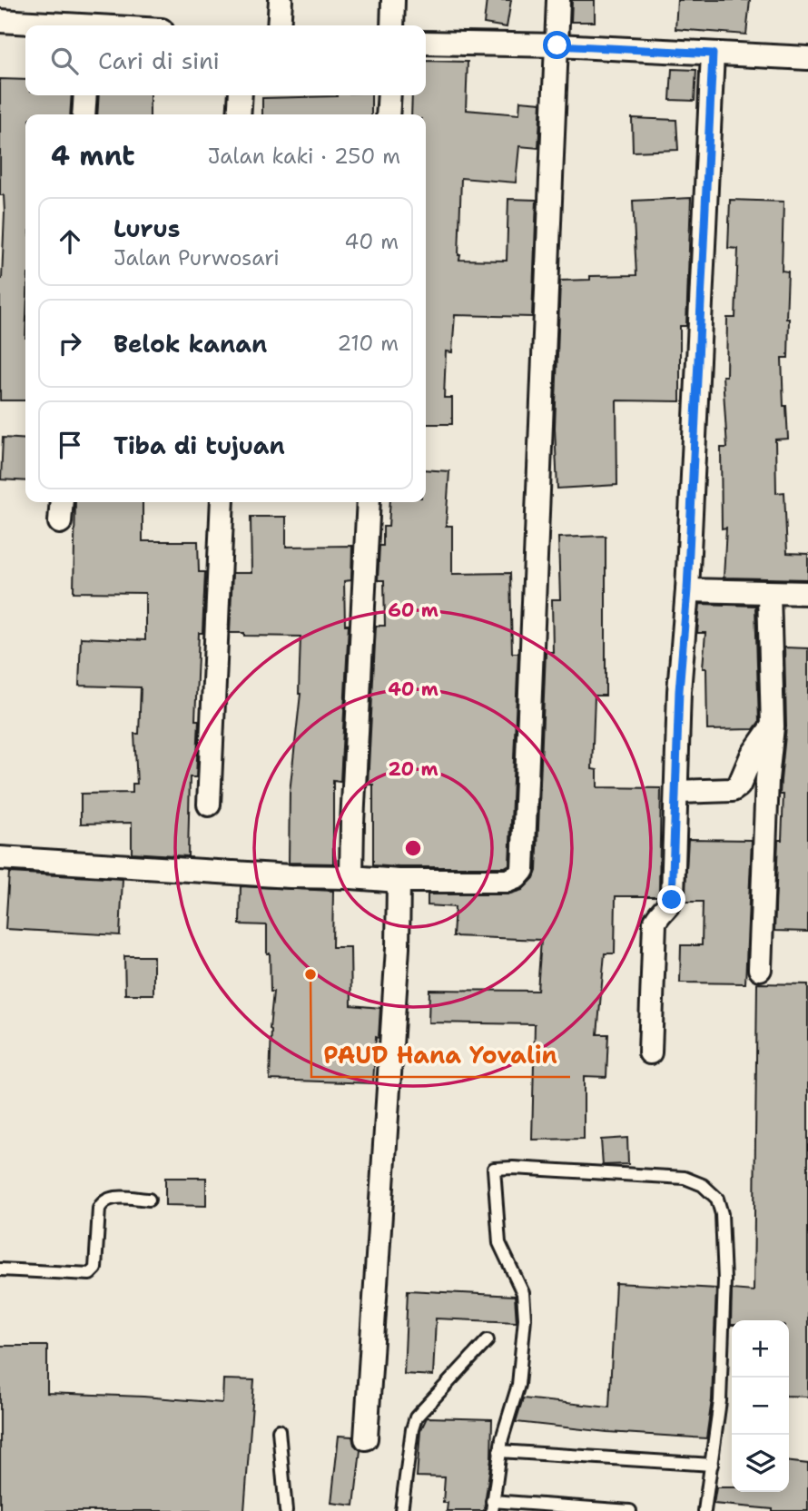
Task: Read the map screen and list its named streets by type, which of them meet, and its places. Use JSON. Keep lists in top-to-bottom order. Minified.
{"places":["PAUD Hana Yovalin"],"page":{"search":"Cari di sini","heading":["4 mnt","Jalan kaki · 250 m"],"list":[["Lurus","Jalan Purwosari","40 m"],["Belok kanan","210 m"],"Tiba di tujuan"],"map_buttons":["+","−"]},"rings":["60 m","40 m","20 m"]}
